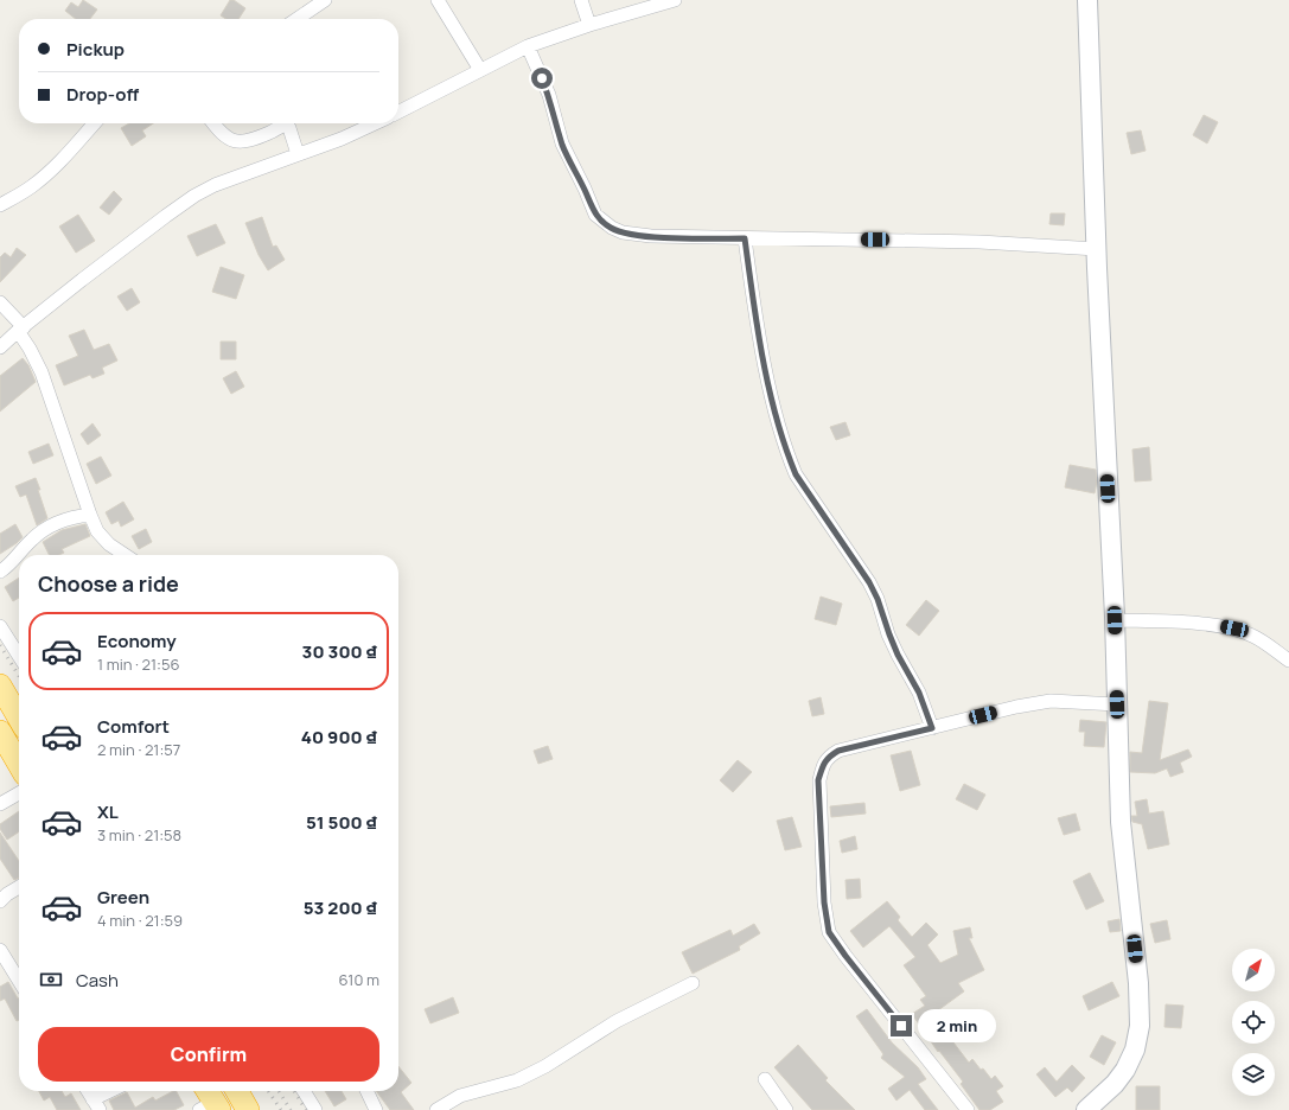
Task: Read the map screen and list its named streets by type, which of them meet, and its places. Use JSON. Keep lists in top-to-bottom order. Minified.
{"north":"top right","page":{"banner":["Pickup","Drop-off"],"heading":"Choose a ride","list":[{"name":"Economy","note":"1 min · 21:56","value":"30 300 ₫"},{"name":"Comfort","note":"2 min · 21:57","value":"40 900 ₫"},{"name":"XL","note":"3 min · 21:58","value":"51 500 ₫"},{"name":"Green","note":"4 min · 21:59","value":"53 200 ₫"}],"pay":["Cash","610 m"],"bubble":"2 min","buttons":"Confirm"}}
